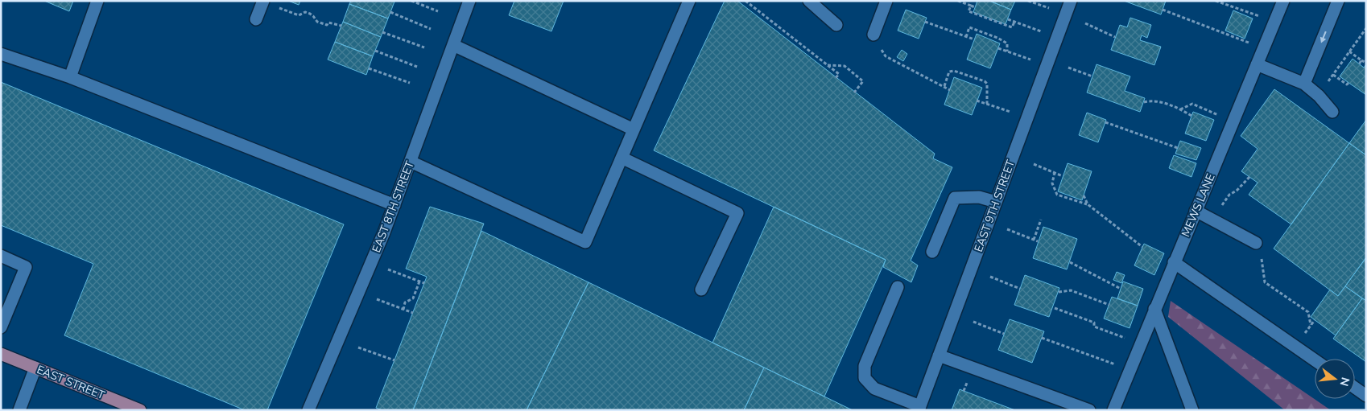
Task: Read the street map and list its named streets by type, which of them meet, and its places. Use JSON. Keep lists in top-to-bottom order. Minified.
{"streets":{"main road":["EAST STREET"],"street":["MEWS LANE","EAST 9TH STREET","EAST 8TH STREET"]},"north":"right"}
